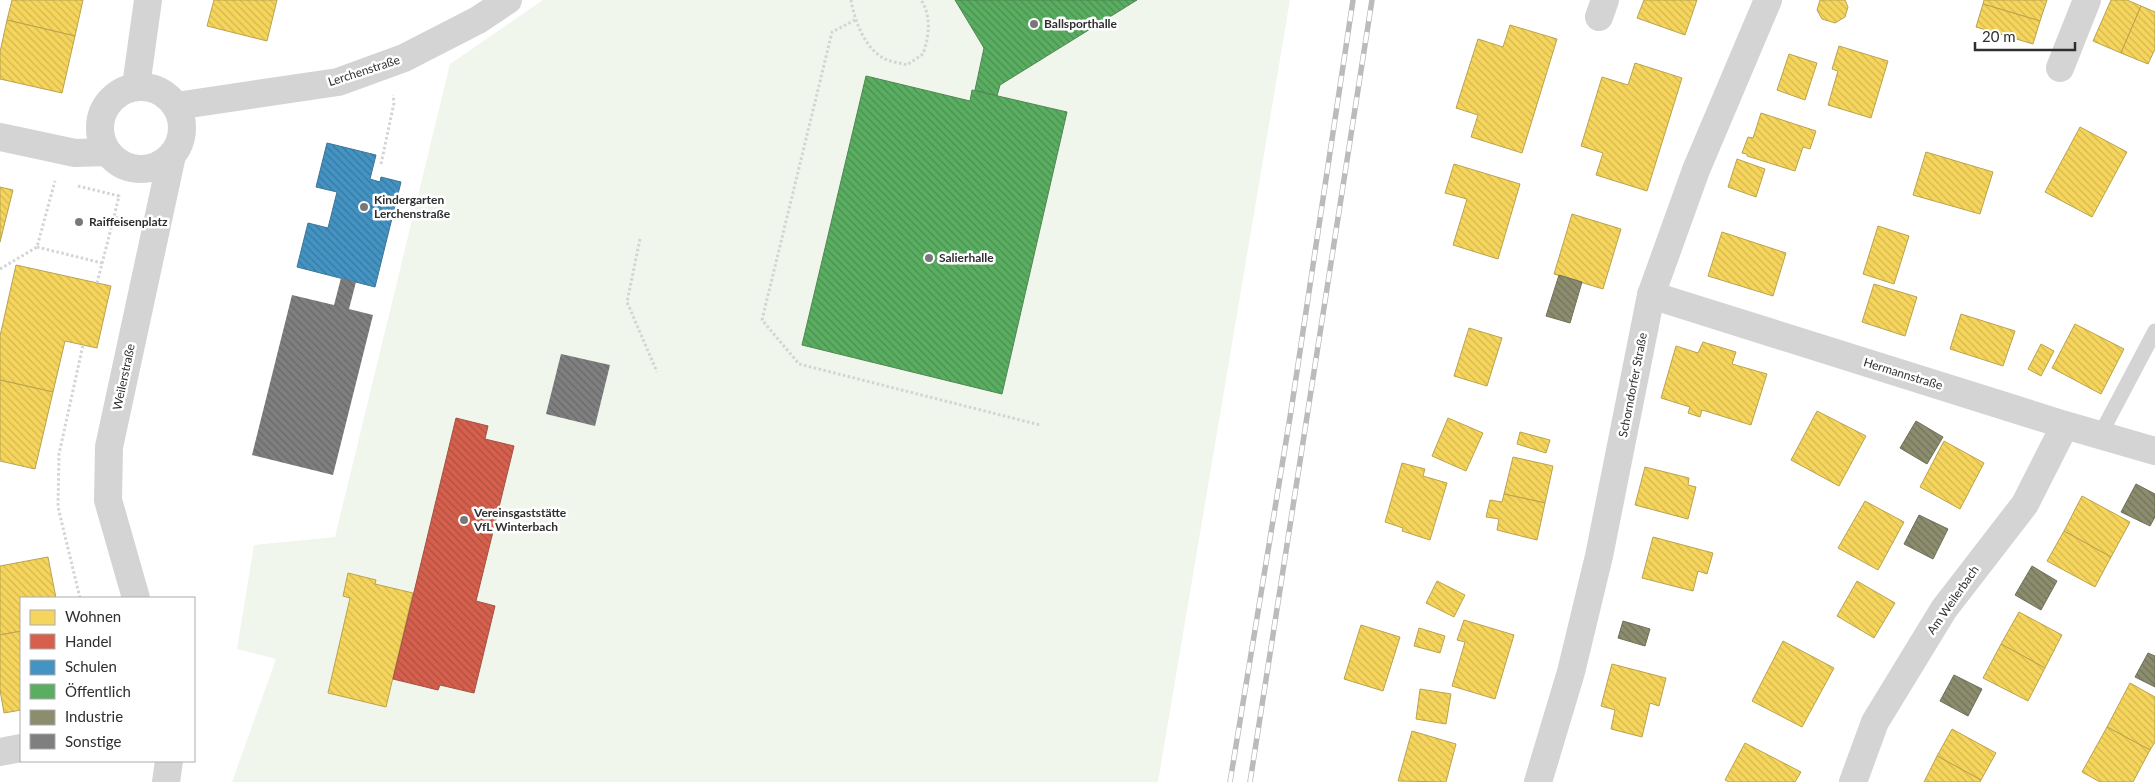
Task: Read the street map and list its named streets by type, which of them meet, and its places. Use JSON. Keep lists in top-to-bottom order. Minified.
{"streets":{"street":["Lerchenstraße","Hermannstraße","Weilerstraße","Schorndorfer Straße","Am Weilerbach"]},"crossings":[["Lerchenstraße","Weilerstraße"],["Hermannstraße","Schorndorfer Straße"],["Hermannstraße","Am Weilerbach"]],"places":["Ballsporthalle","Kindergarten Lerchenstraße","Raiffeisenplatz","Salierhalle","Vereinsgaststätte VfL Winterbach"],"legend":["Wohnen","Handel","Schulen","Öffentlich","Industrie","Sonstige"],"scale_bar":"20 m"}
